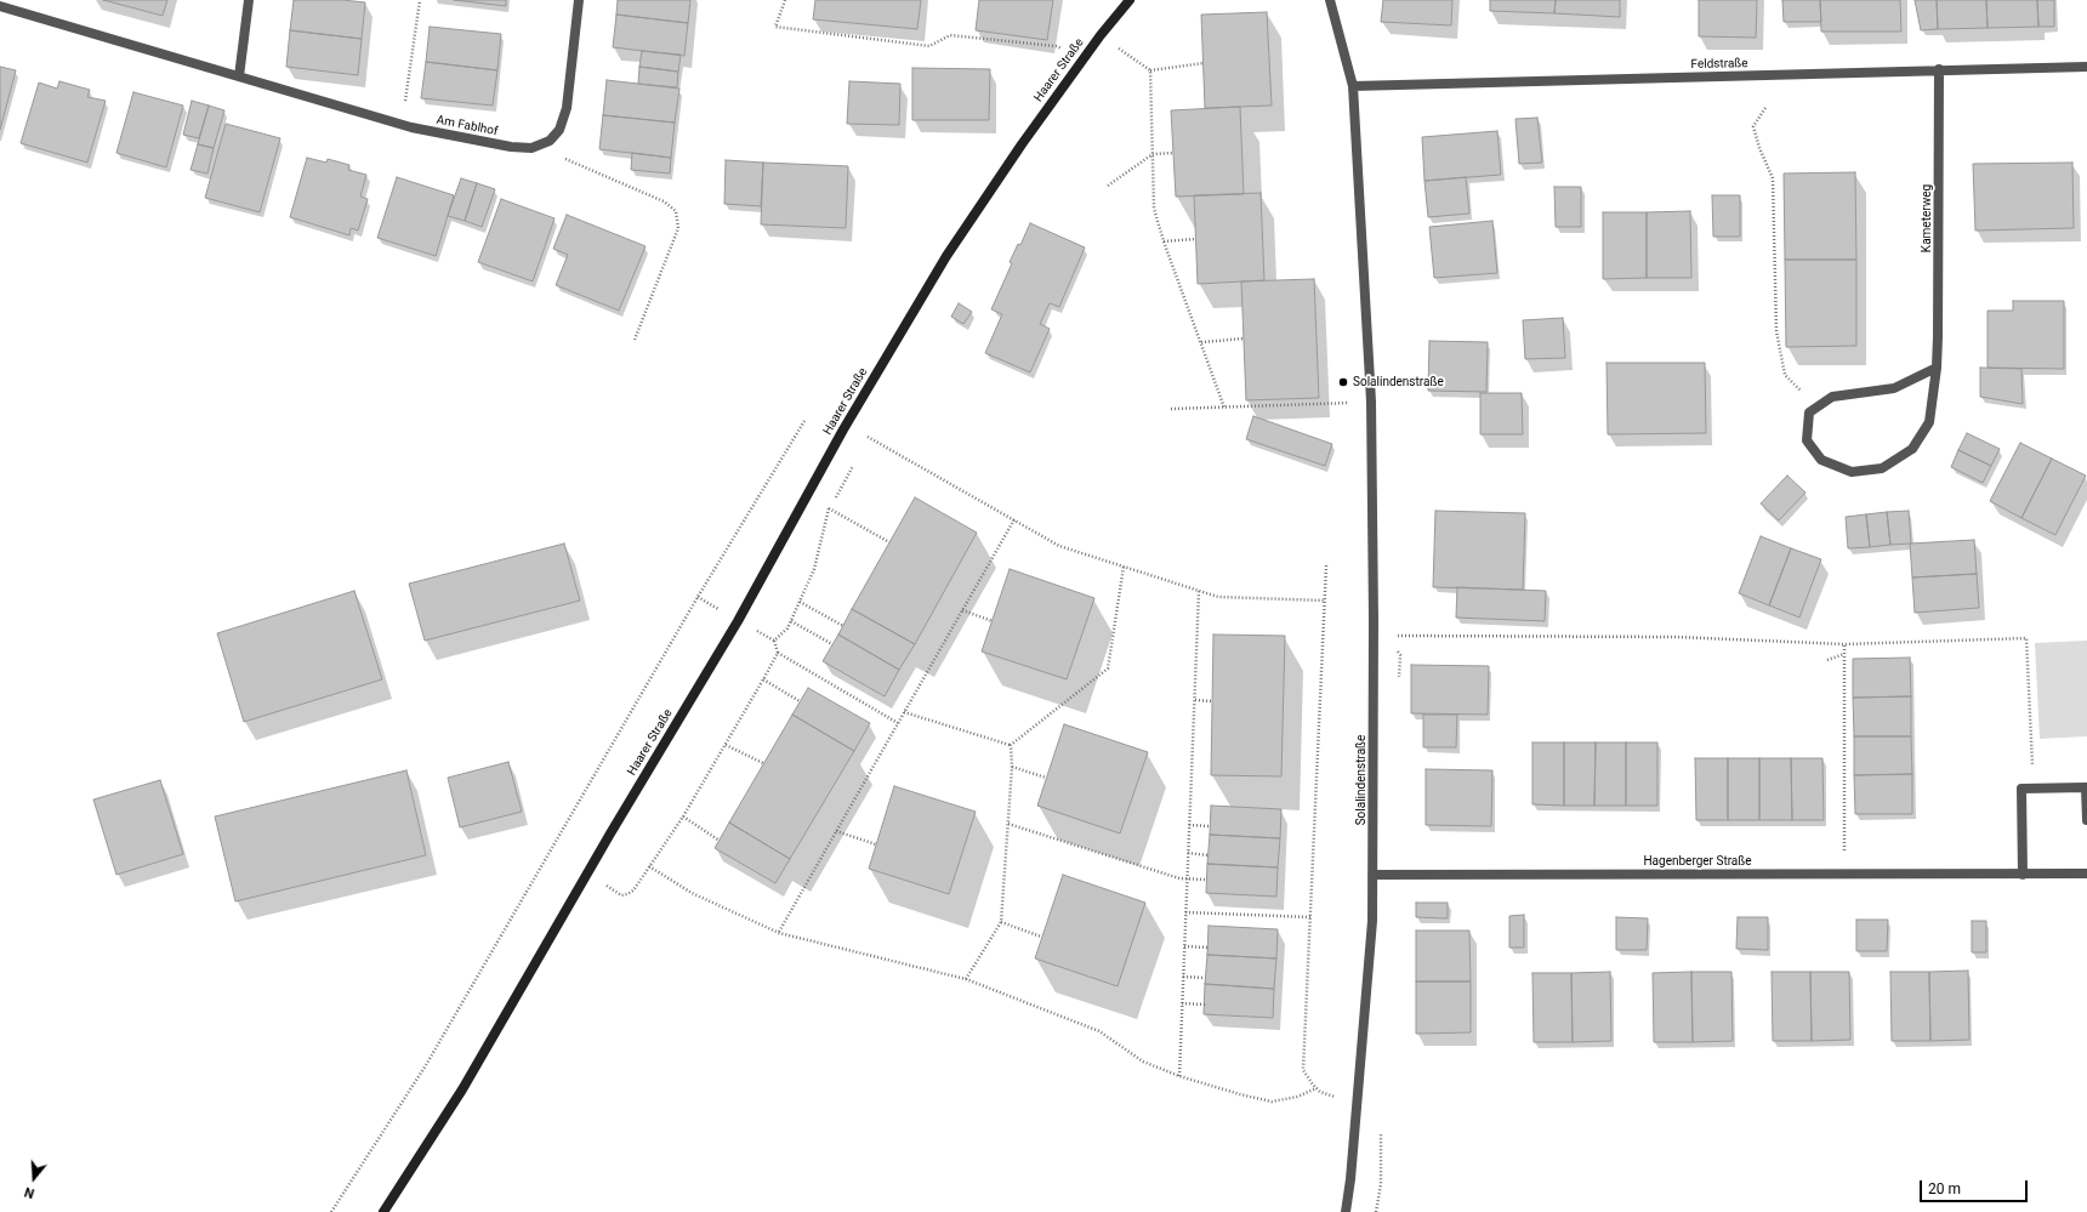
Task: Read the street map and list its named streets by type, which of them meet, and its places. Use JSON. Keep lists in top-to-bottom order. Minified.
{"streets":{"main road":["Haarer Straße"],"street":["Feldstraße","Am Fablhof","Kameterweg","Solalindenstraße","Hagenberger Straße"]},"crossings":[["Feldstraße","Kameterweg"],["Feldstraße","Solalindenstraße"],["Solalindenstraße","Hagenberger Straße"]],"places":["Solalindenstraße"],"scale_bar":"20 m","north":"bottom"}
